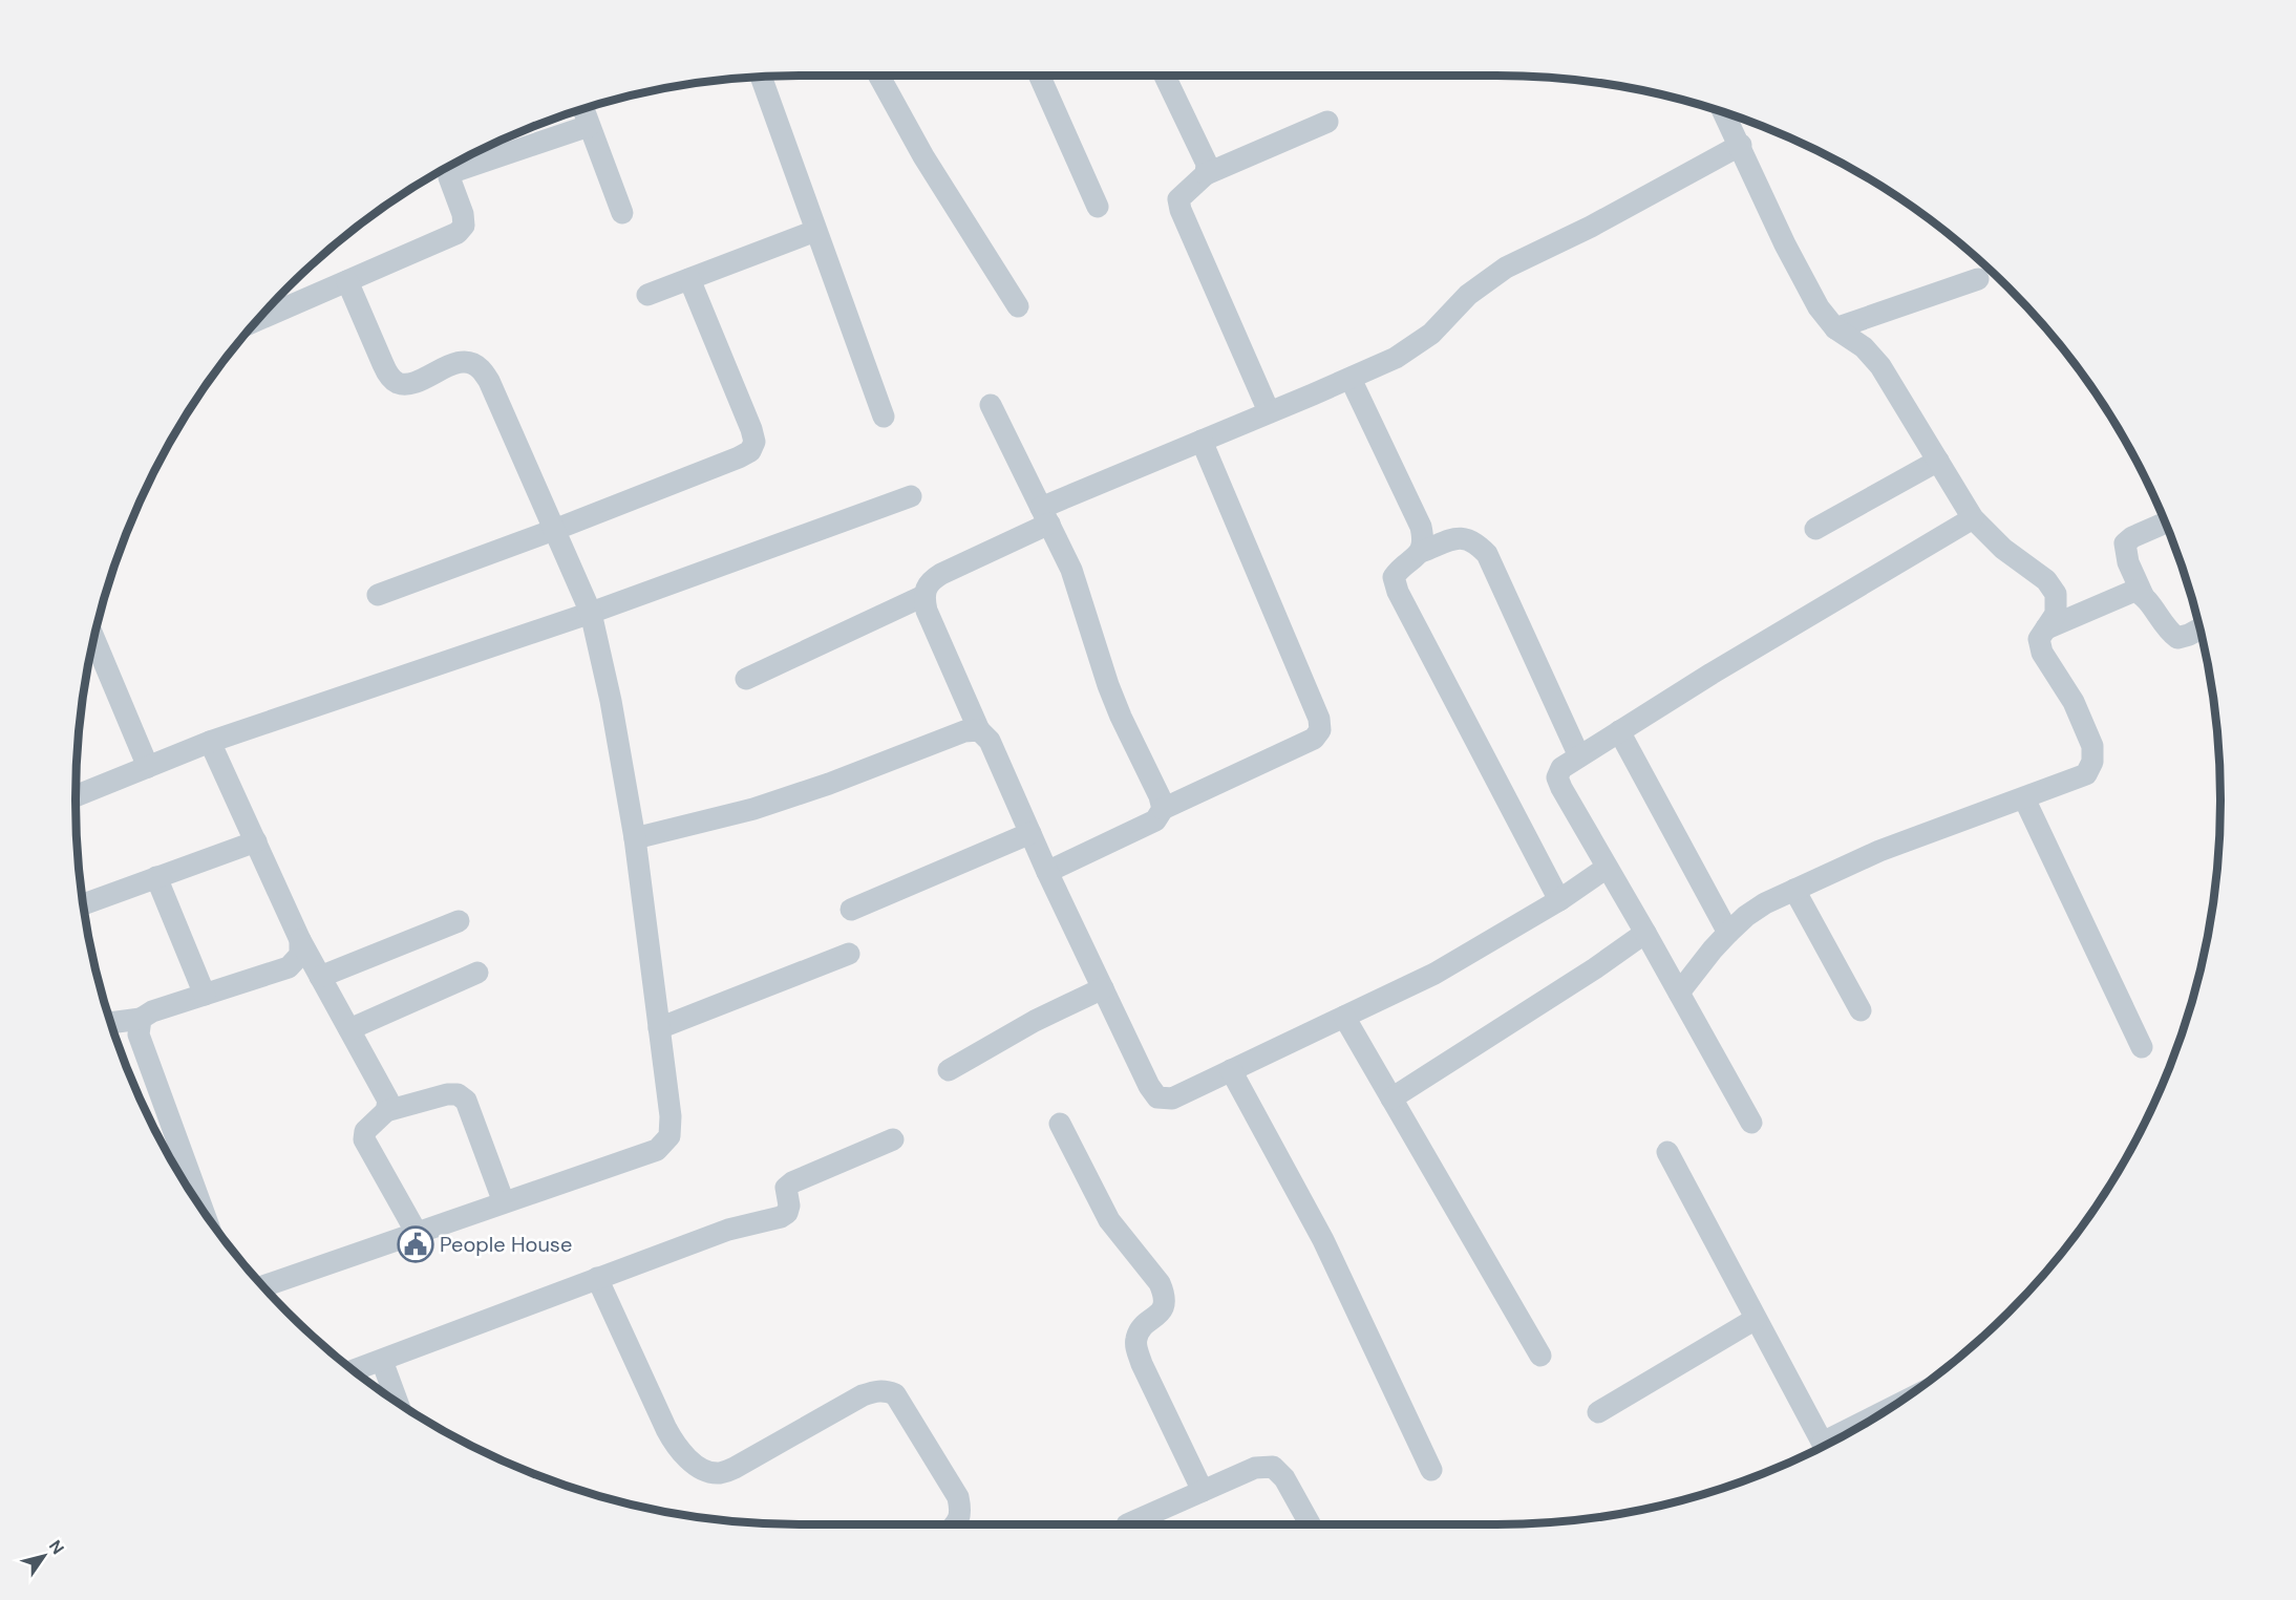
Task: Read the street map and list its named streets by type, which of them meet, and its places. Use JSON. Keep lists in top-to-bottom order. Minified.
{"places":{"public building":["People House"]},"north":"top right"}
